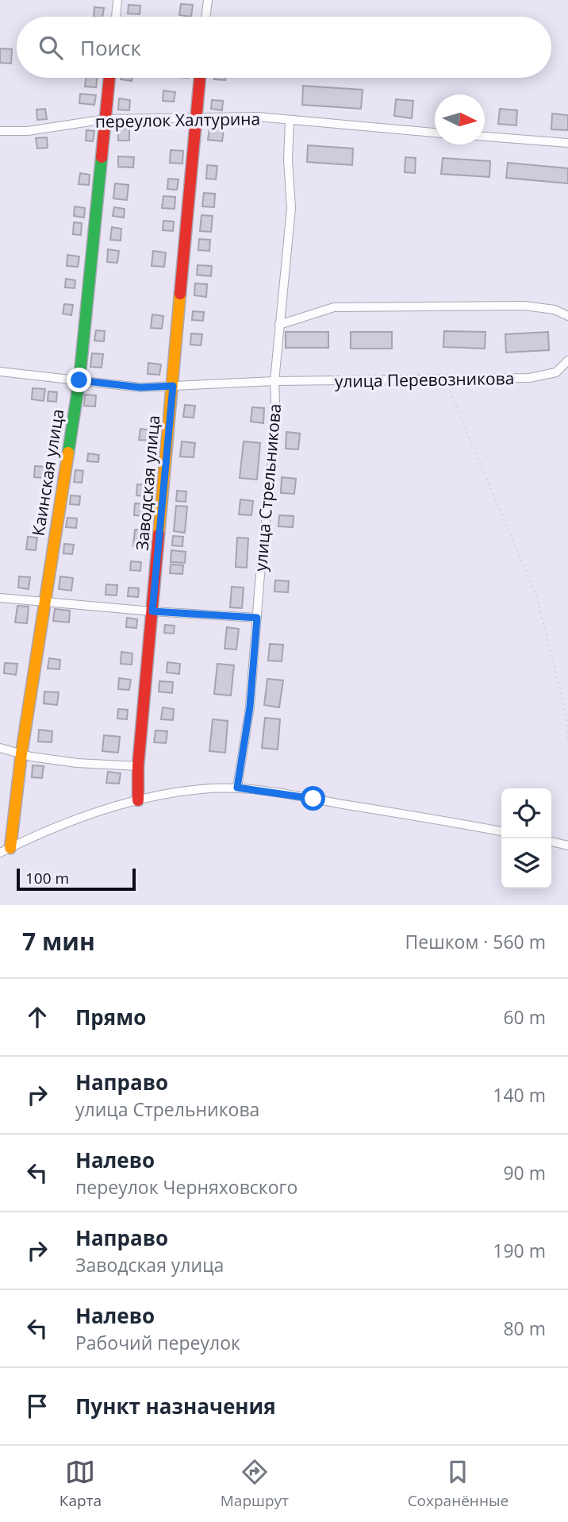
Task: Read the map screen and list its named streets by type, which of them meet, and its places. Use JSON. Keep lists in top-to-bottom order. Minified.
{"streets":{"street":["переулок Халтурина","улица Перевозникова","Каинская улица","Заводская улица","улица Стрельникова"]},"crossings":[["переулок Халтурина","Каинская улица"],["переулок Халтурина","Заводская улица"],["переулок Халтурина","улица Стрельникова"],["улица Перевозникова","Каинская улица"],["улица Перевозникова","Заводская улица"],["улица Перевозникова","улица Стрельникова"]],"scale_bar":"100 m","north":"right","page":{"search":"Поиск","scale":"100 m","heading":["7 мин","Пешком · 560 m"],"list":[["Прямо","60 m"],["Направо","улица Стрельникова","140 m"],["Налево","переулок Черняховского","90 m"],["Направо","Заводская улица","190 m"],["Налево","Рабочий переулок","80 m"],"Пункт назначения"],"nav":["Карта","Маршрут","Сохранённые"]}}
